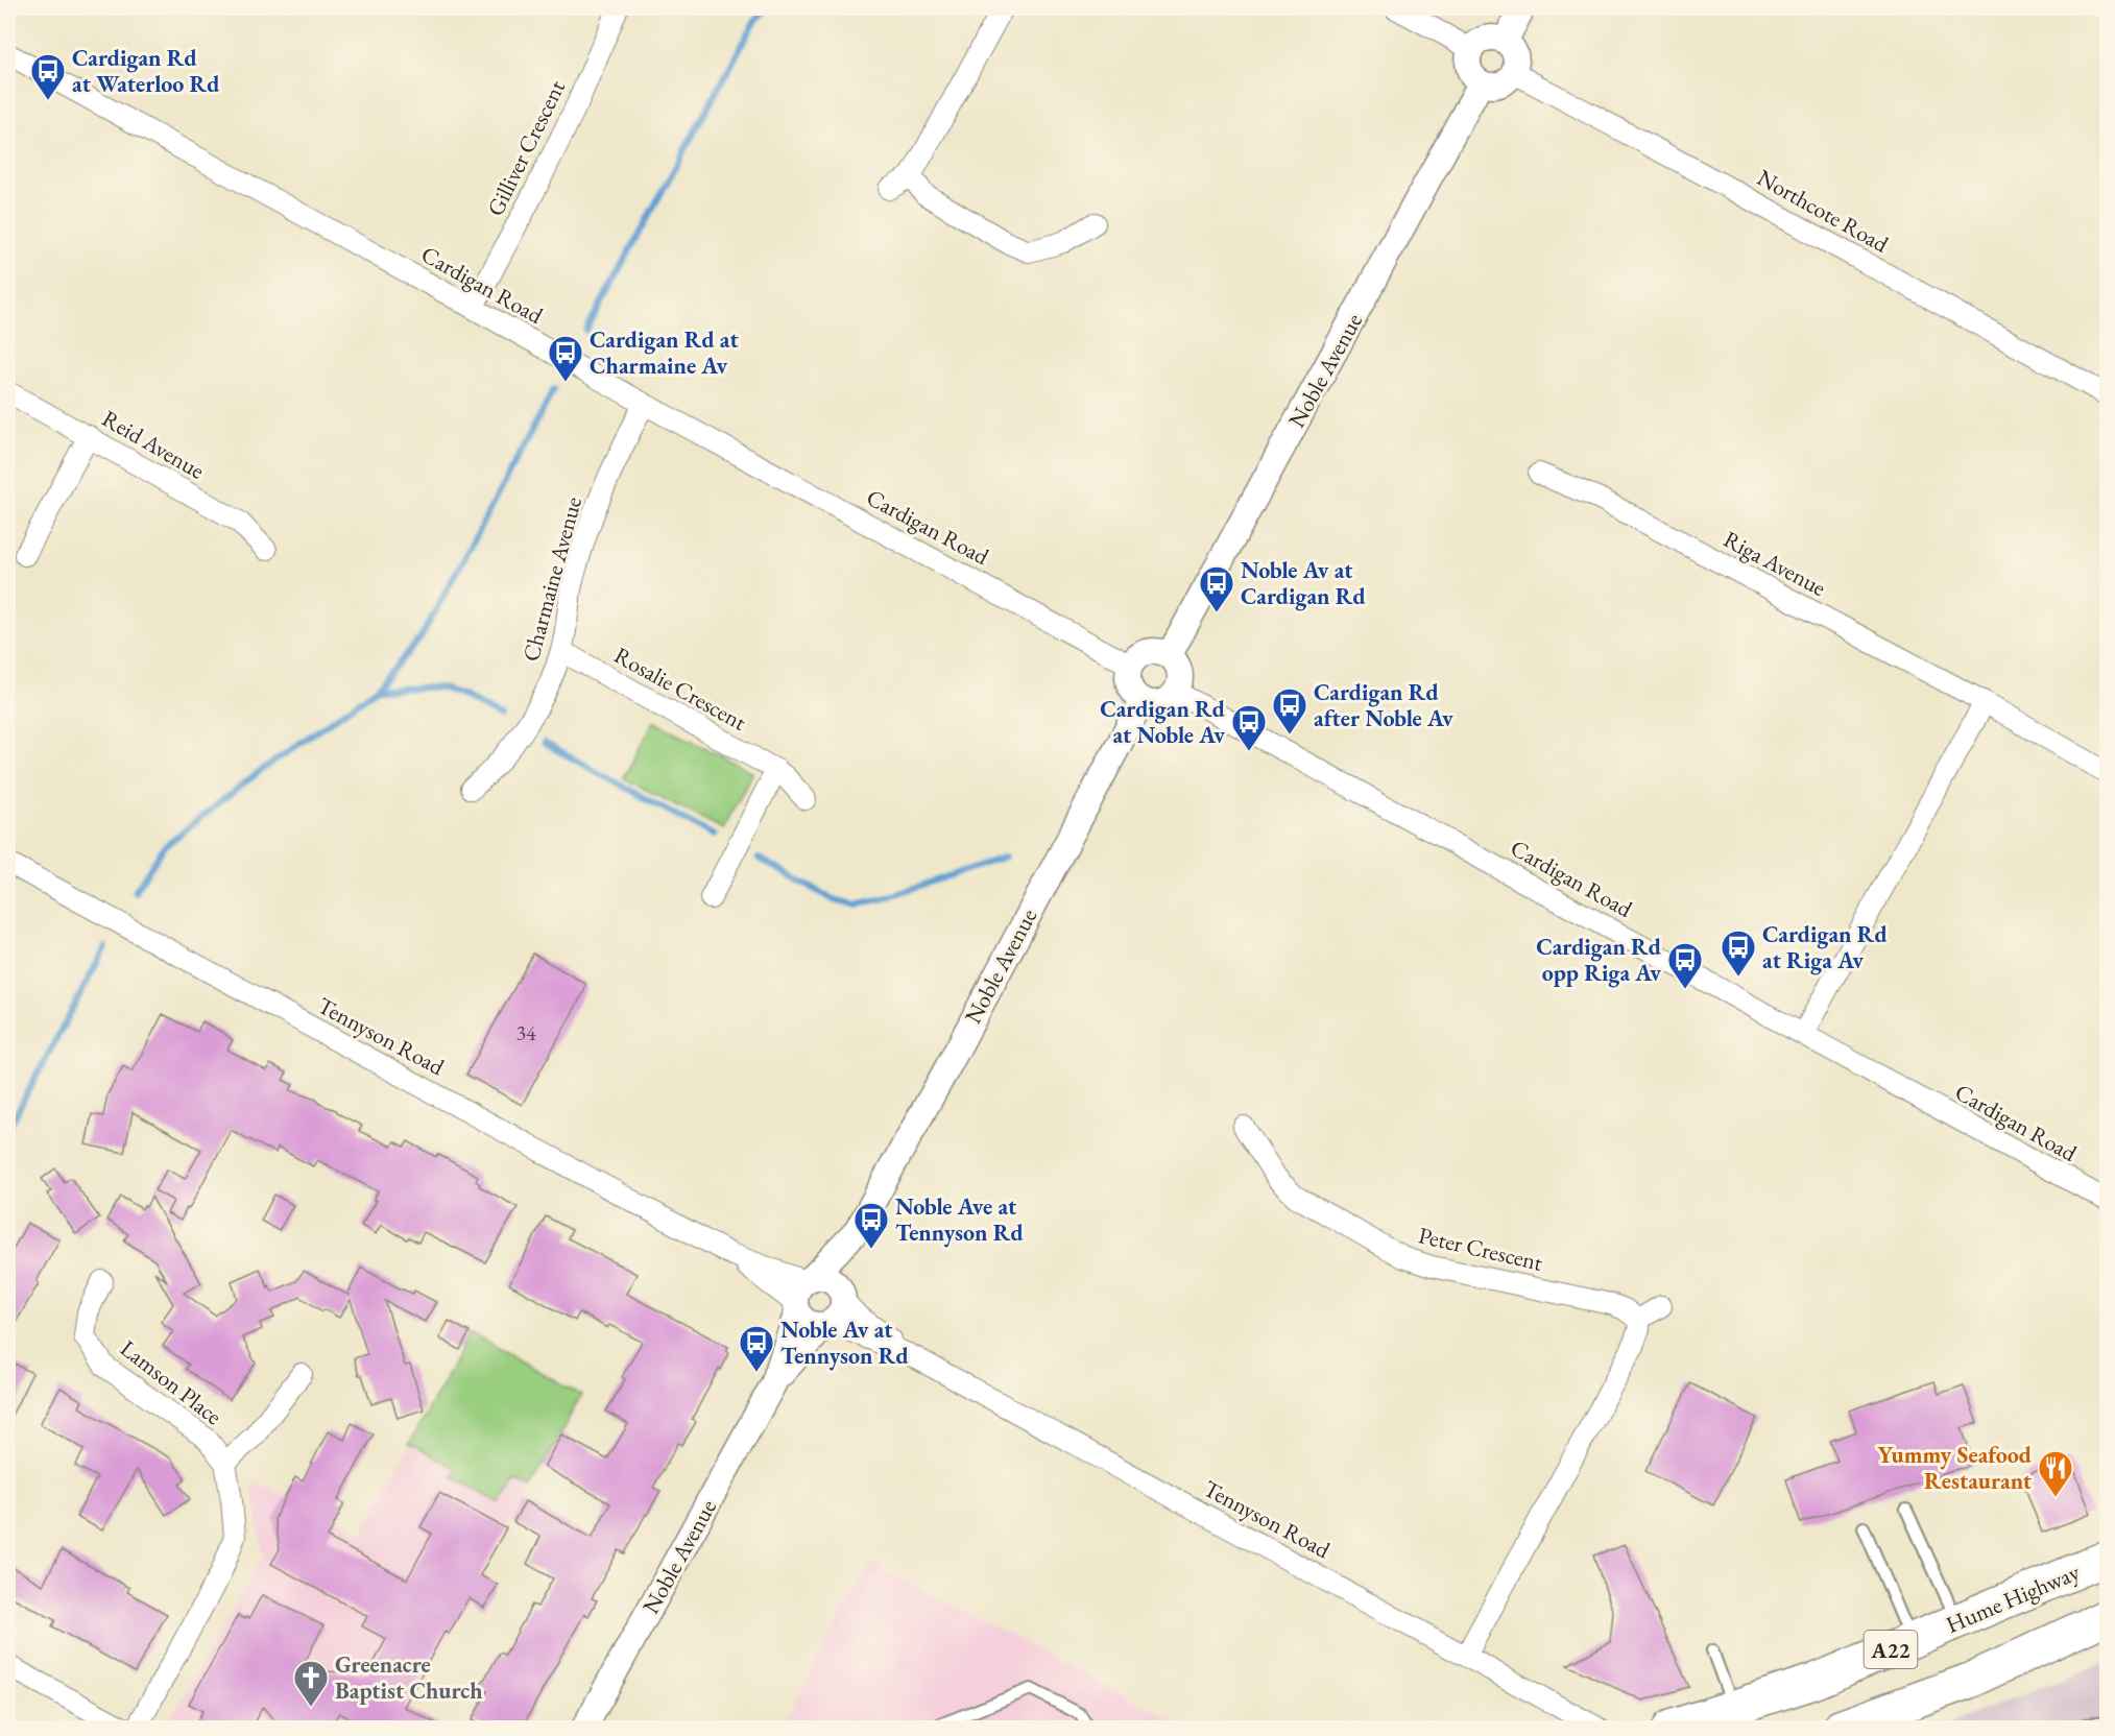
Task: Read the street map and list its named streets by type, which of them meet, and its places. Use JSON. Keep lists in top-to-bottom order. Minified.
{"streets":{"highway":["Hume Highway","A22"],"street":["Gilliver Crescent","Northcote Road","Cardigan Road","Noble Avenue","Reid Avenue","Riga Avenue","Charmaine Avenue","Rosalie Crescent","Tennyson Road","Peter Crescent","Lamson Place"]},"crossings":[["Gilliver Crescent","Cardigan Road"],["Northcote Road","Noble Avenue"],["Cardigan Road","Noble Avenue"],["Cardigan Road","Charmaine Avenue"],["Noble Avenue","Tennyson Road"],["Charmaine Avenue","Rosalie Crescent"]],"places":{"bus stop":["Cardigan Rd at Waterloo Rd","Cardigan Rd at Charmaine Av","Noble Av at Cardigan Rd","Cardigan Rd after Noble Av","Cardigan Rd at Noble Av","Cardigan Rd at Riga Av","Cardigan Rd opp Riga Av","Noble Ave at Tennyson Rd","Noble Av at Tennyson Rd"],"restaurant":["Yummy Seafood Restaurant"],"church":["Greenacre Baptist Church"]},"house_numbers":["34"]}
